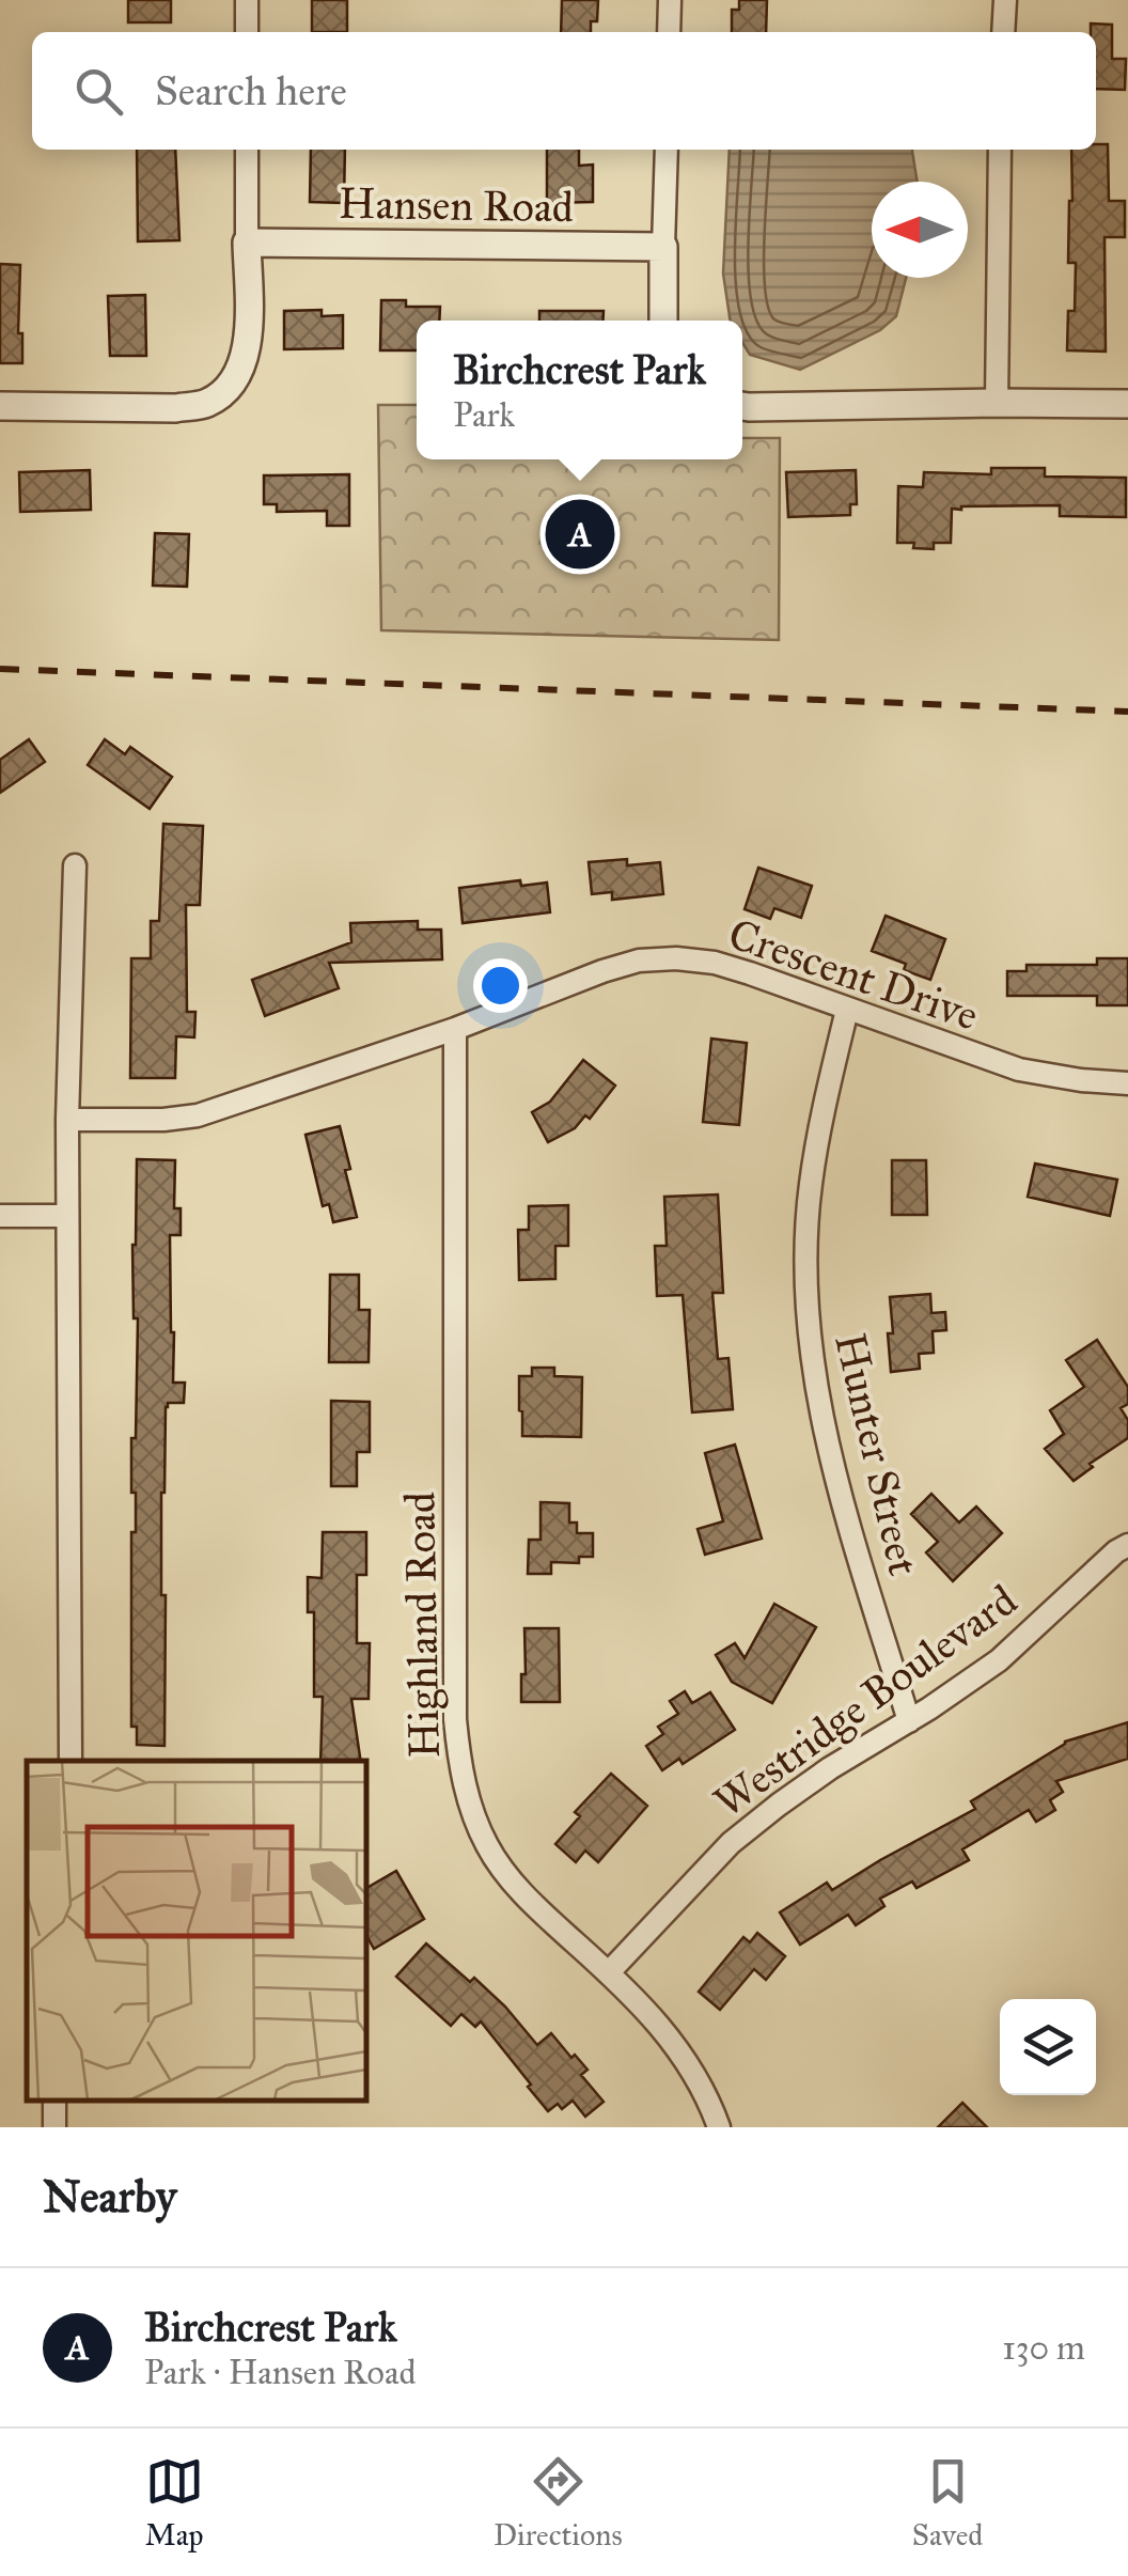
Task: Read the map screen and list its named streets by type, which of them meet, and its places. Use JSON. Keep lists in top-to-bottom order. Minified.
{"streets":{"street":["Hansen Road","Crescent Drive","Hunter Street","Highland Road","Westridge Boulevard"]},"crossings":[["Crescent Drive","Hunter Street"],["Crescent Drive","Highland Road"],["Hunter Street","Westridge Boulevard"],["Highland Road","Westridge Boulevard"]],"north":"left","page":{"search":"Search here","popup":["Birchcrest Park","Park"],"pins":"A","heading":"Nearby","list":[{"mark":"A","name":"Birchcrest Park","note":"Park · Hansen Road","value":"130 m"}],"nav":["Map","Directions","Saved"]}}
